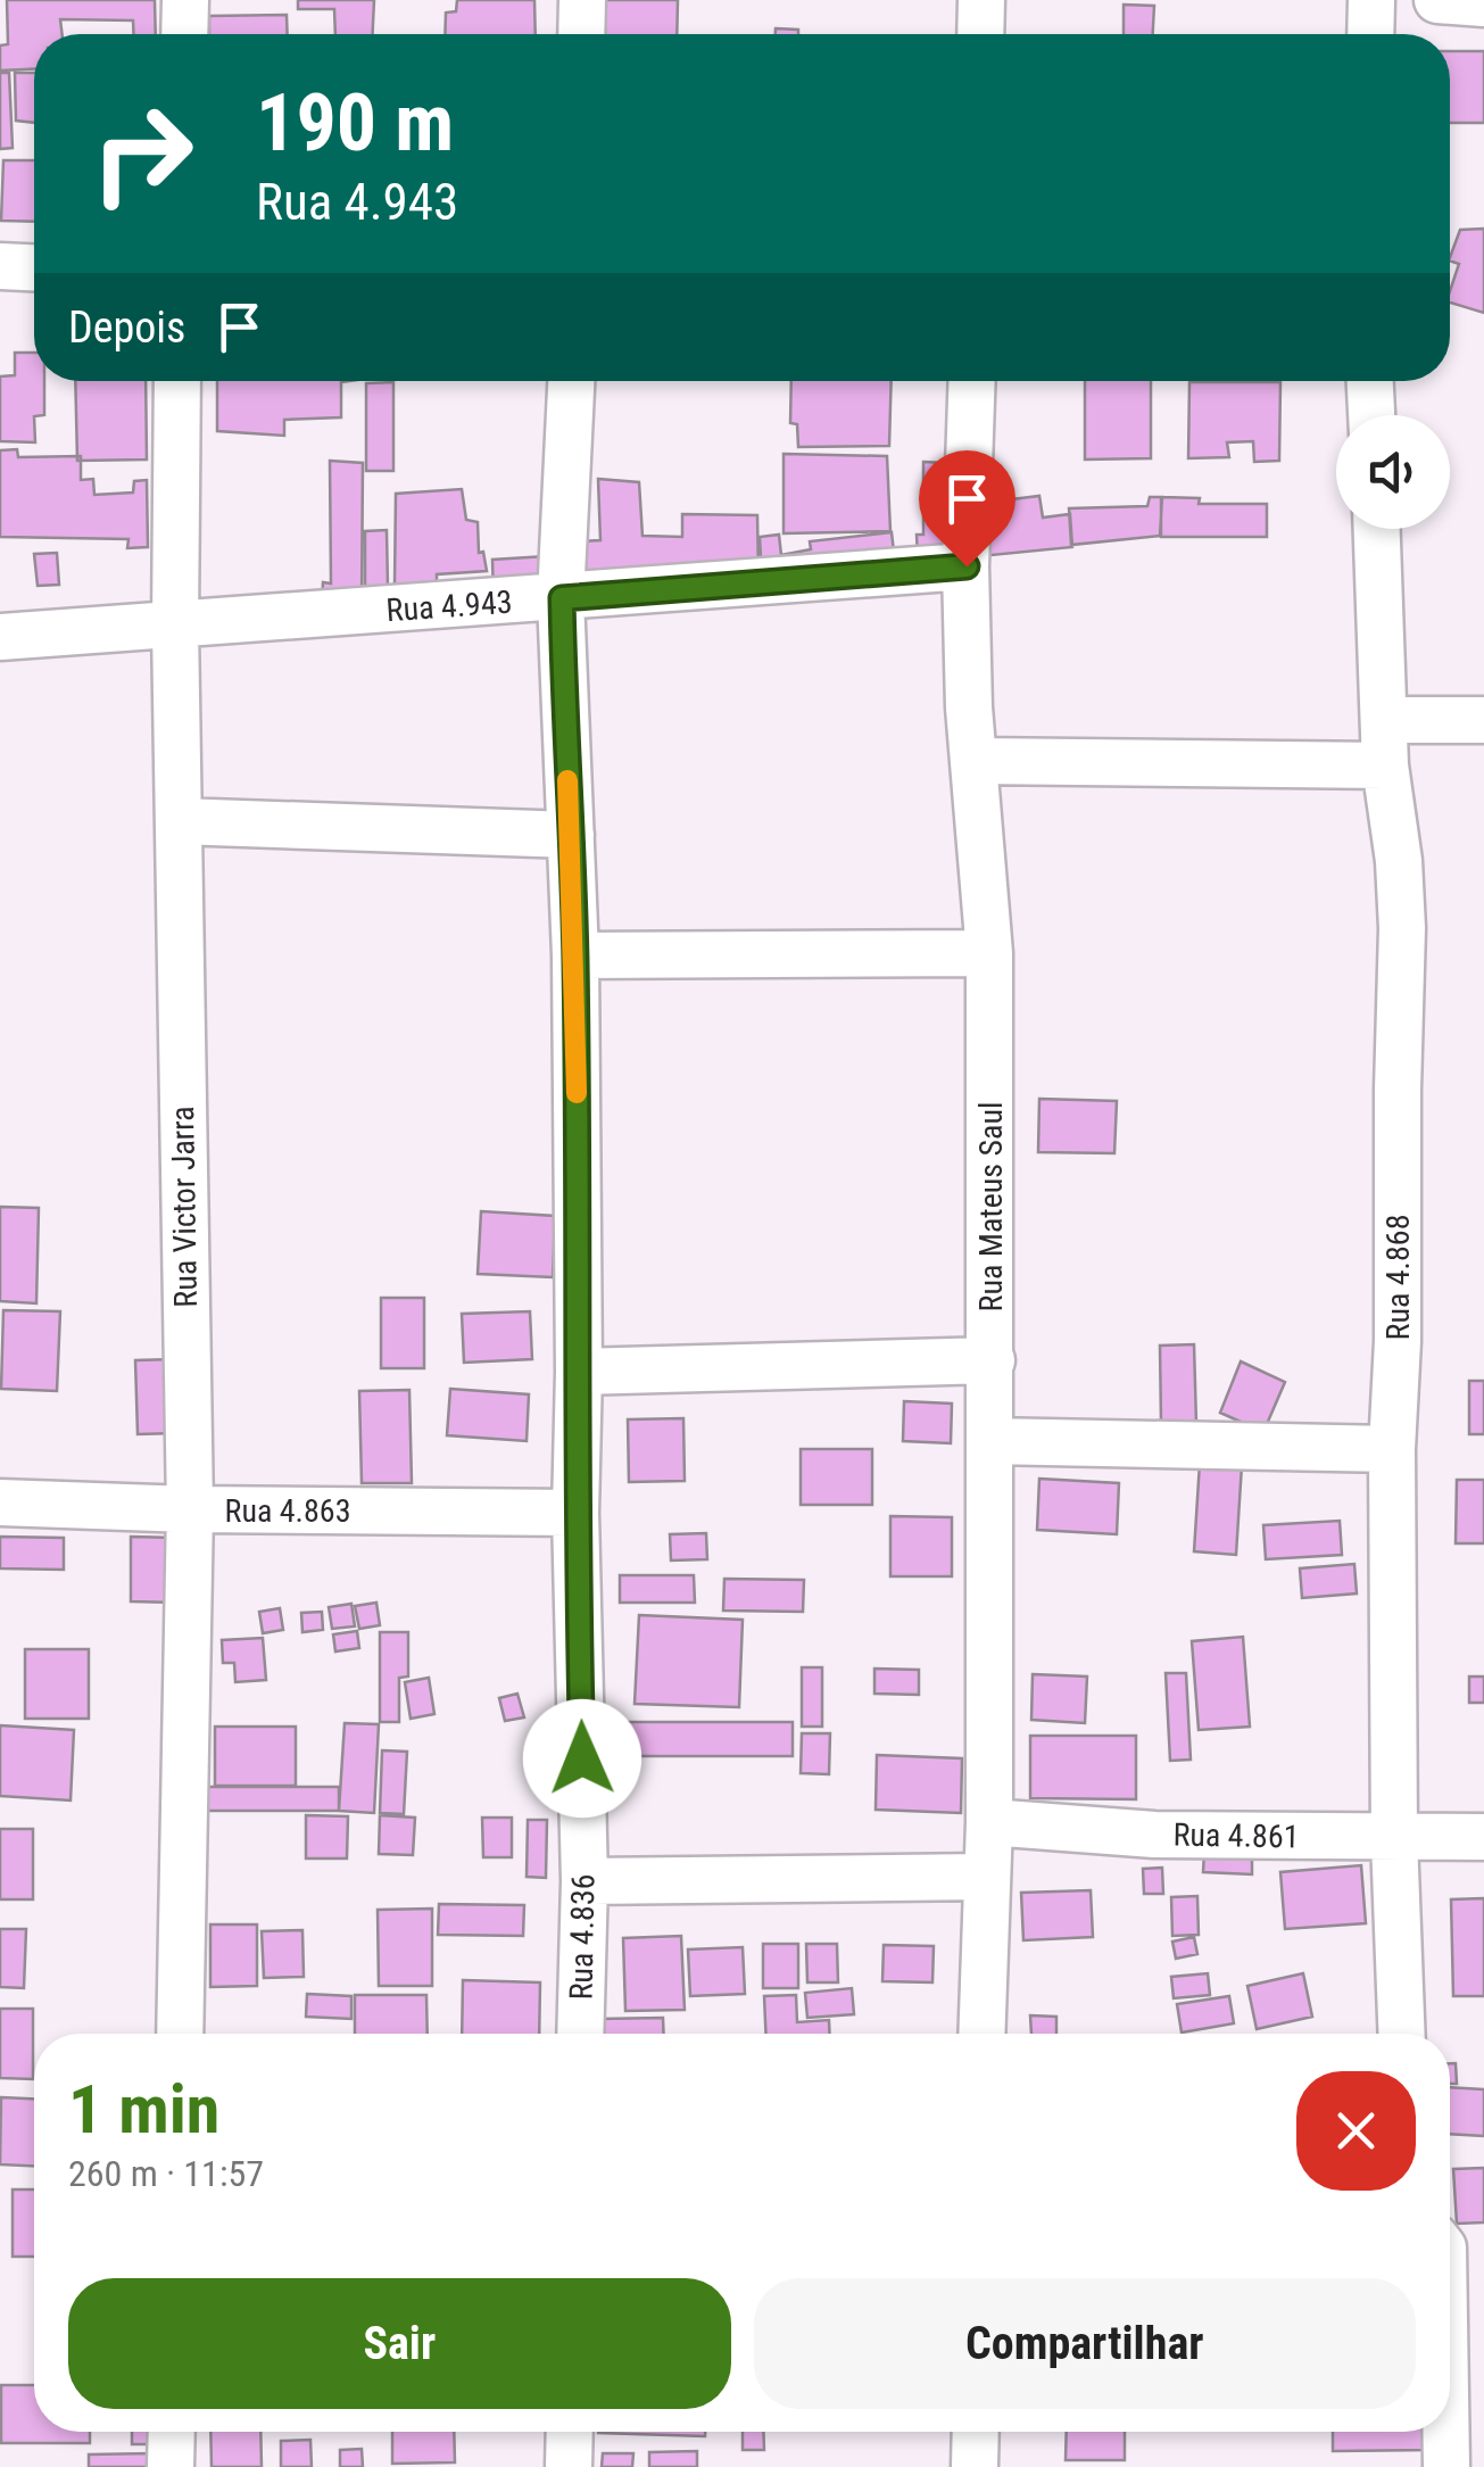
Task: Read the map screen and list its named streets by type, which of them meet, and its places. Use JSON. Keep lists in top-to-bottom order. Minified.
{"streets":{"street":["Rua 4.943","Rua Victor Jarra","Rua Mateus Saul","Rua 4.868","Rua 4.863","Rua 4.861","Rua 4.836"]},"crossings":[["Rua 4.943","Rua Victor Jarra"],["Rua 4.943","Rua Mateus Saul"],["Rua 4.943","Rua 4.836"],["Rua Victor Jarra","Rua 4.863"],["Rua Mateus Saul","Rua 4.861"],["Rua 4.868","Rua 4.861"],["Rua 4.863","Rua 4.836"]],"page":{"turn":["190 m","Rua 4.943"],"then":"Depois","heading":["1 min","260 m · 11:57"],"buttons":["Sair","Compartilhar"]}}
